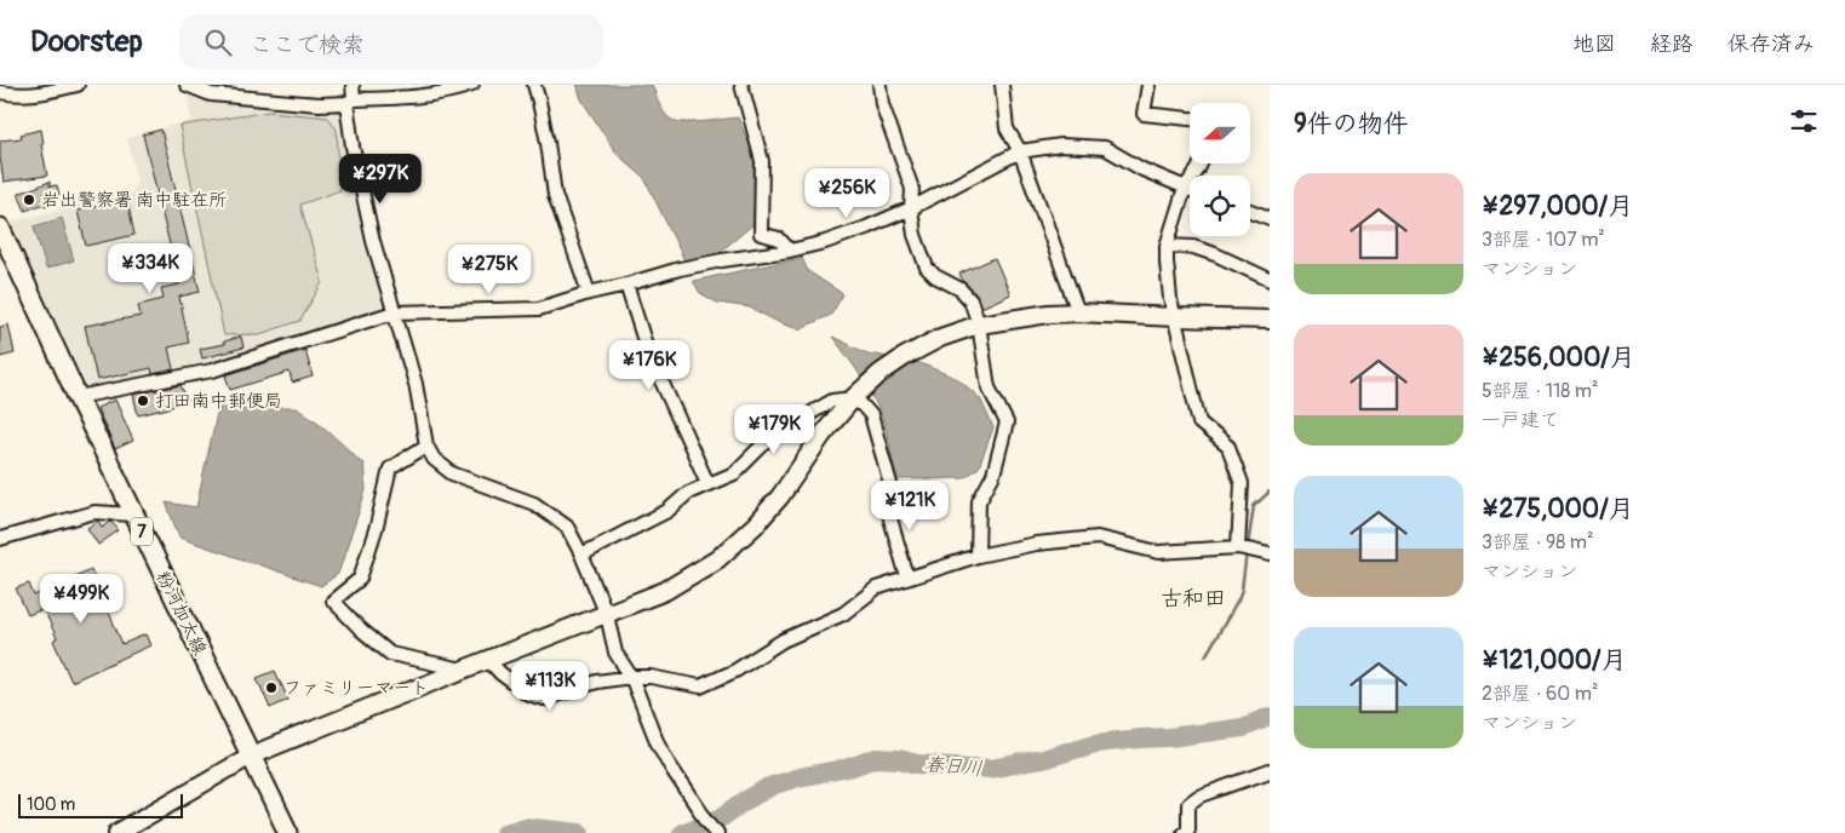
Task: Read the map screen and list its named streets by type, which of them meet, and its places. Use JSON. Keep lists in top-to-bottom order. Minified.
{"streets":{"main road":["7","粉河加太線"]},"districts":["古和田"],"water":["春日川"],"places":["岩出警察署 南中駐在所","打田南中郵便局","ファミリーマート"],"scale_bar":"100 m","north":"left","page":{"header":"Doorstep","search":"ここで検索","nav":["地図","経路","保存済み"],"heading":"9件の物件","price":["¥297K","¥256K","¥334K","¥275K","¥176K","¥179K","¥121K","¥499K","¥113K"],"list":[{"name":"¥297,000/月","note":"3部屋 · 107 m² · マンション"},{"name":"¥256,000/月","note":"5部屋 · 118 m² · 一戸建て"},{"name":"¥275,000/月","note":"3部屋 · 98 m² · マンション"},{"name":"¥121,000/月","note":"2部屋 · 60 m² · マンション"}],"scale":"100 m"}}
